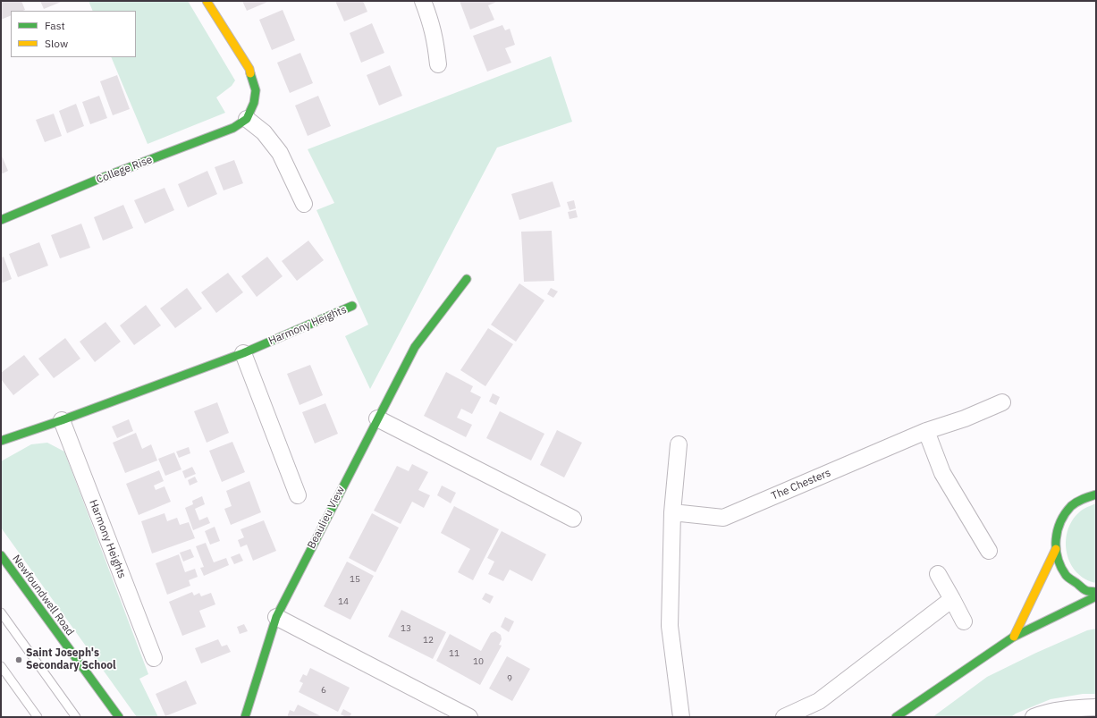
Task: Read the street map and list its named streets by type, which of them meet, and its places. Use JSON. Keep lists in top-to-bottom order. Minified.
{"streets":{"street":["College Rise","Harmony Heights","The Chesters","Beaulieu View","Newfoundwell Road"]},"places":["Saint Joseph's Secondary School"],"house_numbers":["15","14","13","12","11","10","9","6"],"legend":["Fast","Slow"]}
